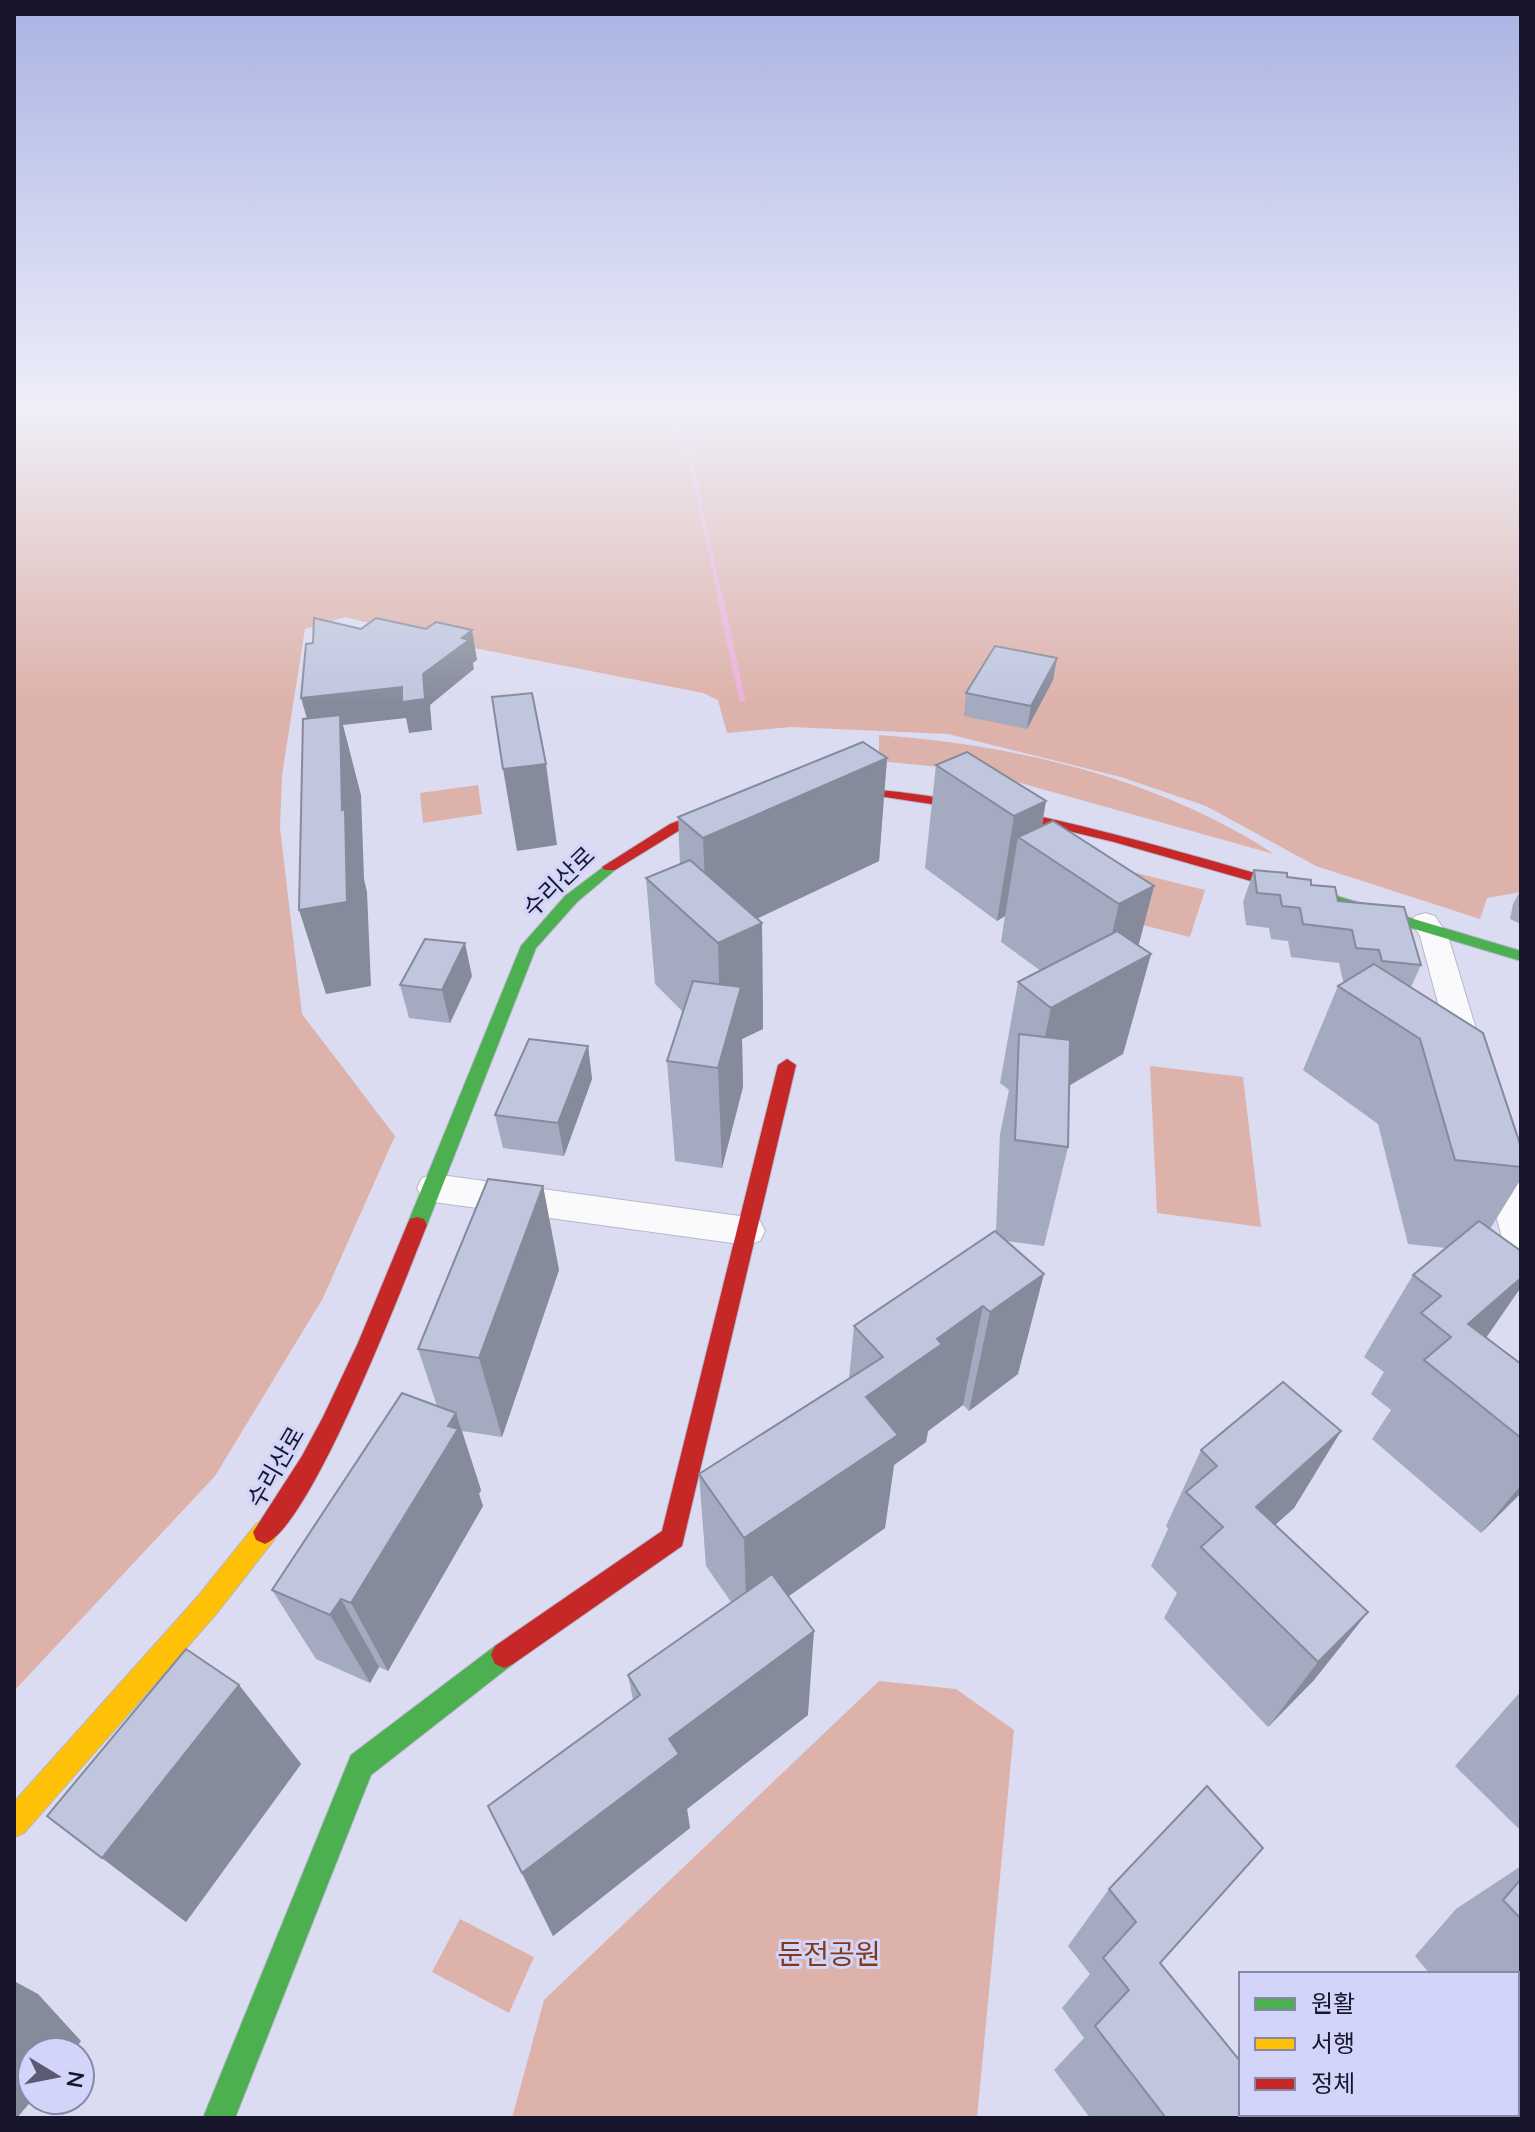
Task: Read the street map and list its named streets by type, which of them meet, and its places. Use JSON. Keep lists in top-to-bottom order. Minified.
{"streets":{"street":["수리산로"]},"parks":["둔전공원"],"legend":["원활","서행","정체"],"north":"right"}
